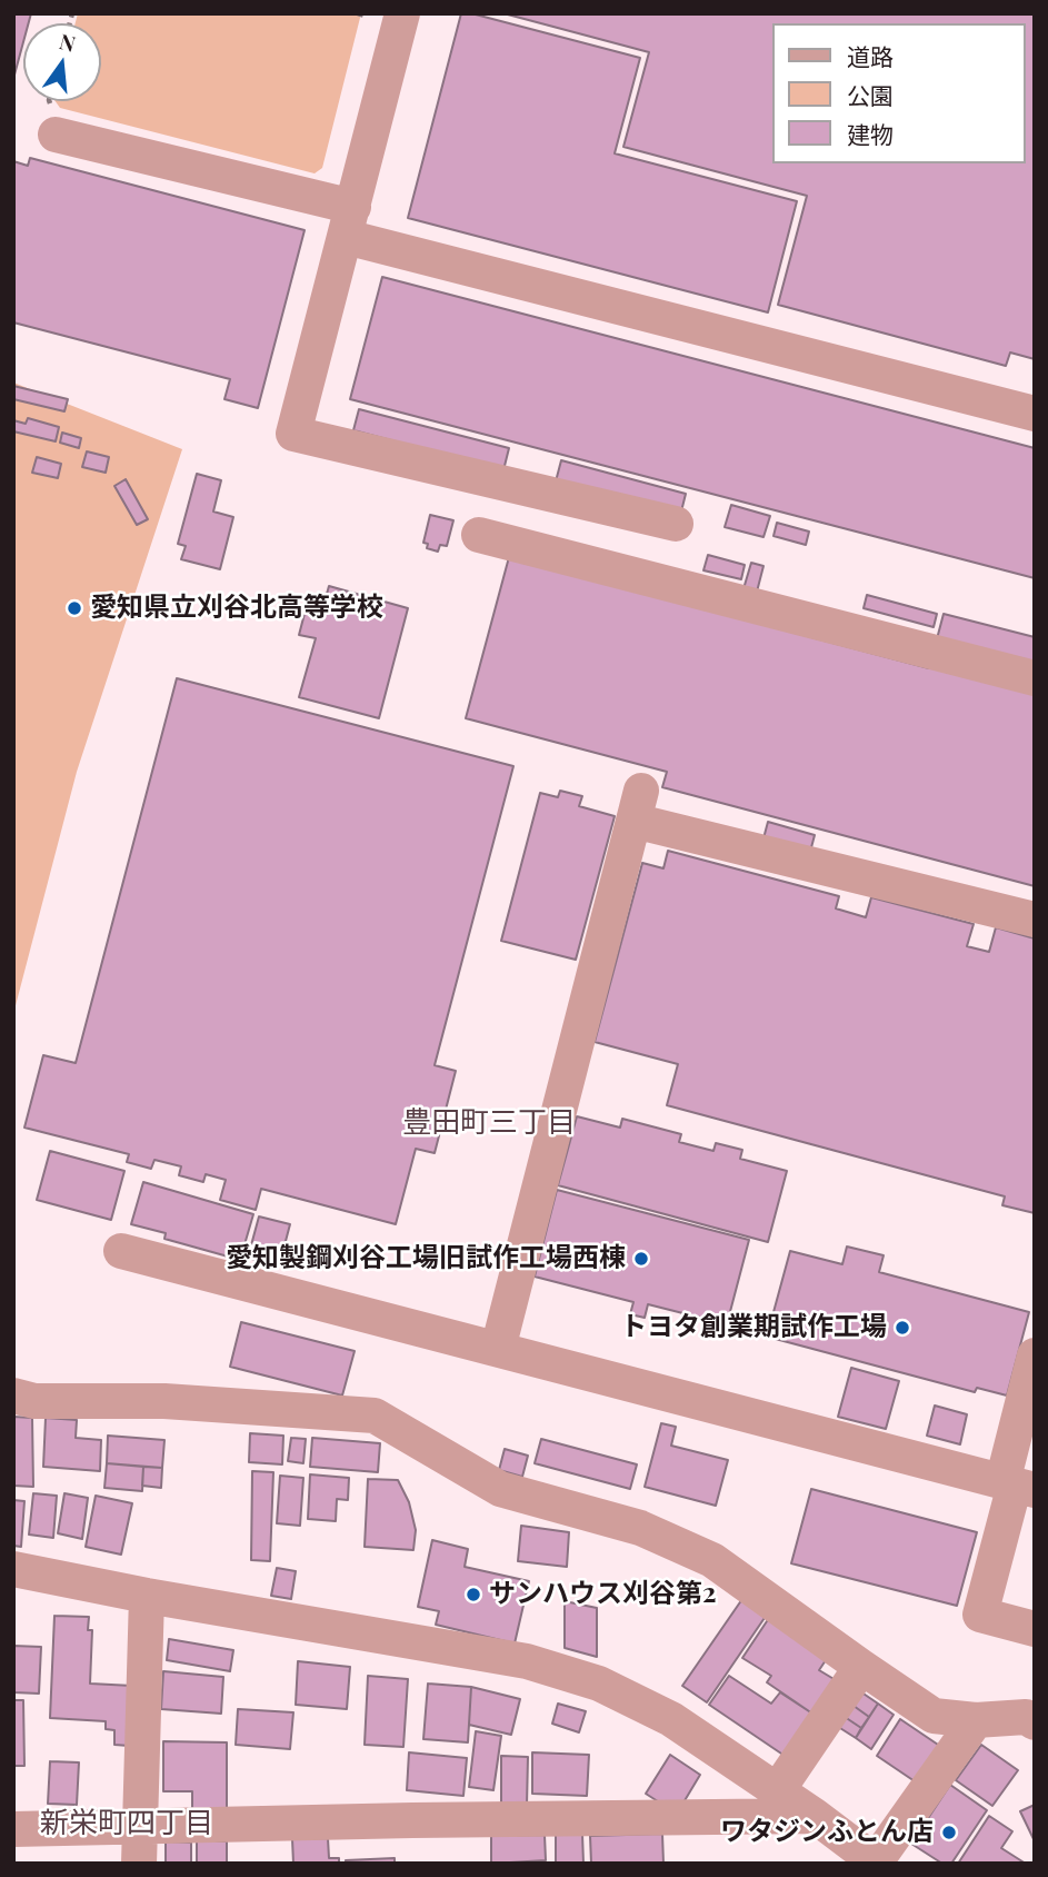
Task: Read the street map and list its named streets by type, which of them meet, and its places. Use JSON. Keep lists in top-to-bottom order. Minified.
{"districts":["豊田町三丁目","新栄町四丁目"],"places":["愛知県立刈谷北高等学校","愛知製鋼刈谷工場旧試作工場西棟","トヨタ創業期試作工場","サンハウス刈谷第2","ワタジンふとん店"],"legend":["道路","公園","建物"],"north":"top"}
